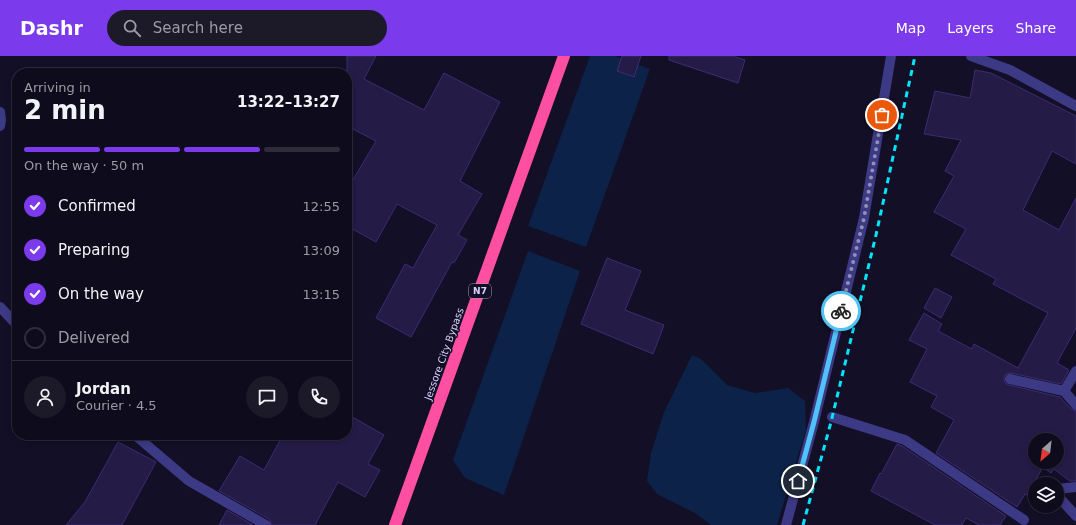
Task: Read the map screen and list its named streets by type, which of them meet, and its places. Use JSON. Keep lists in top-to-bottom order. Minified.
{"streets":{"highway":["N7","Jessore City Bypass"]},"north":"bottom left","page":{"header":"Dashr","search":"Search here","nav":["Map","Layers","Share"],"heading":["2 min","Arriving in","13:22–13:27"],"panel":["Jordan","Courier · 4.5"],"bar":"On the way · 50 m","list":[["Confirmed","12:55"],["Preparing","13:09"],["On the way","13:15"],"Delivered"]}}
